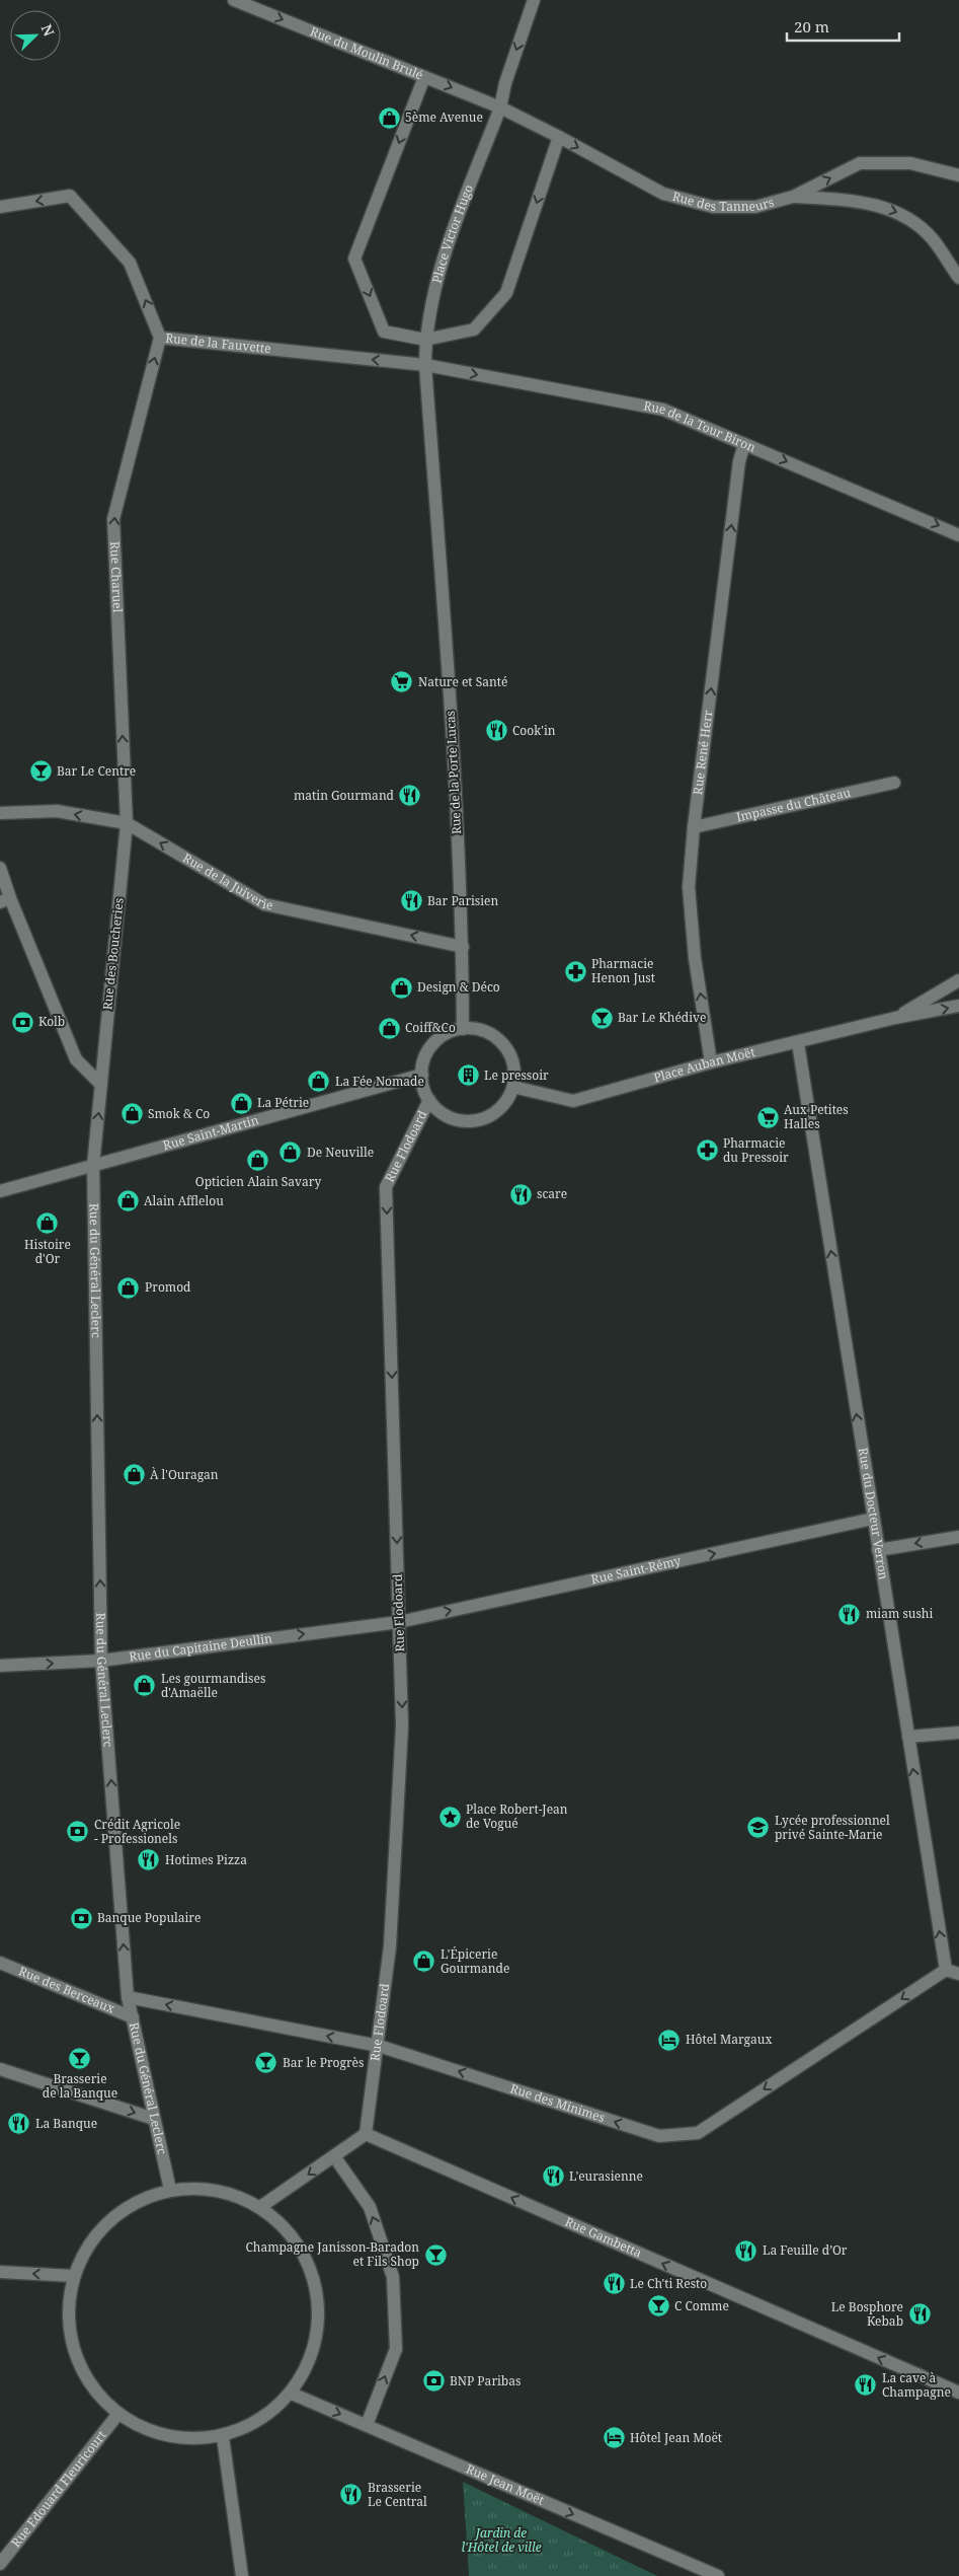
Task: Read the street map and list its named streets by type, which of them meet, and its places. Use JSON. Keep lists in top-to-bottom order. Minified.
{"streets":{"street":["Rue du Moulin Brulé","Rue des Tanneurs","Place Victor Hugo","Rue de la Fauvette","Rue de la Tour Biron","Rue Charuel","Rue René Herr","Rue de la Porte Lucas","Impasse du Château","Rue de la Juiverie","Rue des Boucheries","Place Auban Moët","Rue Saint-Martin","Rue Flodoard","Rue du Général Leclerc","Rue du Docteur Verron","Rue Saint-Rémy","Rue du Capitaine Deullin","Rue des Berceaux","Rue des Minimes","Rue Gambetta","Rue Jean Moët","Rue Edouard Fleuricourt"]},"crossings":[["Rue du Moulin Brulé","Rue des Tanneurs"],["Rue du Moulin Brulé","Place Victor Hugo"],["Rue des Tanneurs","Place Victor Hugo"],["Place Victor Hugo","Rue de la Fauvette"],["Place Victor Hugo","Rue de la Tour Biron"],["Place Victor Hugo","Rue de la Porte Lucas"],["Rue de la Fauvette","Rue de la Tour Biron"],["Rue de la Fauvette","Rue Charuel"],["Rue de la Fauvette","Rue de la Porte Lucas"],["Rue de la Tour Biron","Rue René Herr"],["Rue de la Tour Biron","Rue de la Porte Lucas"],["Rue Charuel","Rue de la Juiverie"],["Rue Charuel","Rue des Boucheries"],["Rue René Herr","Impasse du Château"],["Rue René Herr","Place Auban Moët"],["Rue de la Porte Lucas","Rue de la Juiverie"],["Rue de la Porte Lucas","Place Auban Moët"],["Rue de la Porte Lucas","Rue Saint-Martin"],["Rue de la Porte Lucas","Rue Flodoard"],["Rue de la Juiverie","Rue des Boucheries"],["Rue des Boucheries","Rue Saint-Martin"],["Rue des Boucheries","Rue du Général Leclerc"],["Place Auban Moët","Rue Saint-Martin"],["Place Auban Moët","Rue Flodoard"],["Place Auban Moët","Rue du Docteur Verron"],["Rue Saint-Martin","Rue Flodoard"],["Rue Saint-Martin","Rue du Général Leclerc"],["Rue Flodoard","Rue Saint-Rémy"],["Rue Flodoard","Rue du Capitaine Deullin"],["Rue Flodoard","Rue des Minimes"],["Rue Flodoard","Rue Gambetta"],["Rue du Général Leclerc","Rue du Capitaine Deullin"],["Rue du Général Leclerc","Rue des Berceaux"],["Rue du Général Leclerc","Rue des Minimes"],["Rue du Docteur Verron","Rue Saint-Rémy"],["Rue du Docteur Verron","Rue des Minimes"],["Rue Saint-Rémy","Rue du Capitaine Deullin"]],"one_way":["Rue du Moulin Brulé","Rue des Tanneurs","Rue de la Fauvette","Rue de la Tour Biron","Rue Charuel","Rue René Herr","Rue de la Juiverie","Rue Flodoard","Rue du Général Leclerc","Rue du Docteur Verron","Rue Saint-Rémy","Rue du Capitaine Deullin","Rue des Minimes","Rue Gambetta","Rue Jean Moët"],"parks":["Jardin de l'Hôtel de ville"],"places":{"shop":["5ème Avenue","Design & Déco","Coiff&Co","La Fée Nomade","La Pétrie","Smok & Co","De Neuville","Opticien Alain Savary","Alain Afflelou","Histoire d'Or","Promod","À l'Ouragan","Les gourmandises d'Amaëlle","L'Épicerie Gourmande"],"supermarket":["Nature et Santé","Aux Petites Halles"],"restaurant":["Cook'in","matin Gourmand","Bar Parisien","scare","miam sushi","Hotimes Pizza","La Banque","L'eurasienne","La Feuille d’Or","Le Ch'ti Resto","Le Bosphore Kebab","La cave à Champagne","Brasserie Le Central"],"bar":["Bar Le Centre","Bar Le Khédive","Brasserie de la Banque","Bar le Progrès","Champagne Janisson-Baradon et Fils Shop","C Comme"],"pharmacy":["Pharmacie Henon Just","Pharmacie du Pressoir"],"bank":["Kolb","Crédit Agricole - Professionels","Banque Populaire","BNP Paribas"],"building":["Le pressoir"],"place":["Place Robert-Jean de Vogué"],"school or university":["Lycée professionnel privé Sainte-Marie"],"hotel":["Hôtel Margaux","Hôtel Jean Moët"]},"scale_bar":"20 m","north":"top right"}
